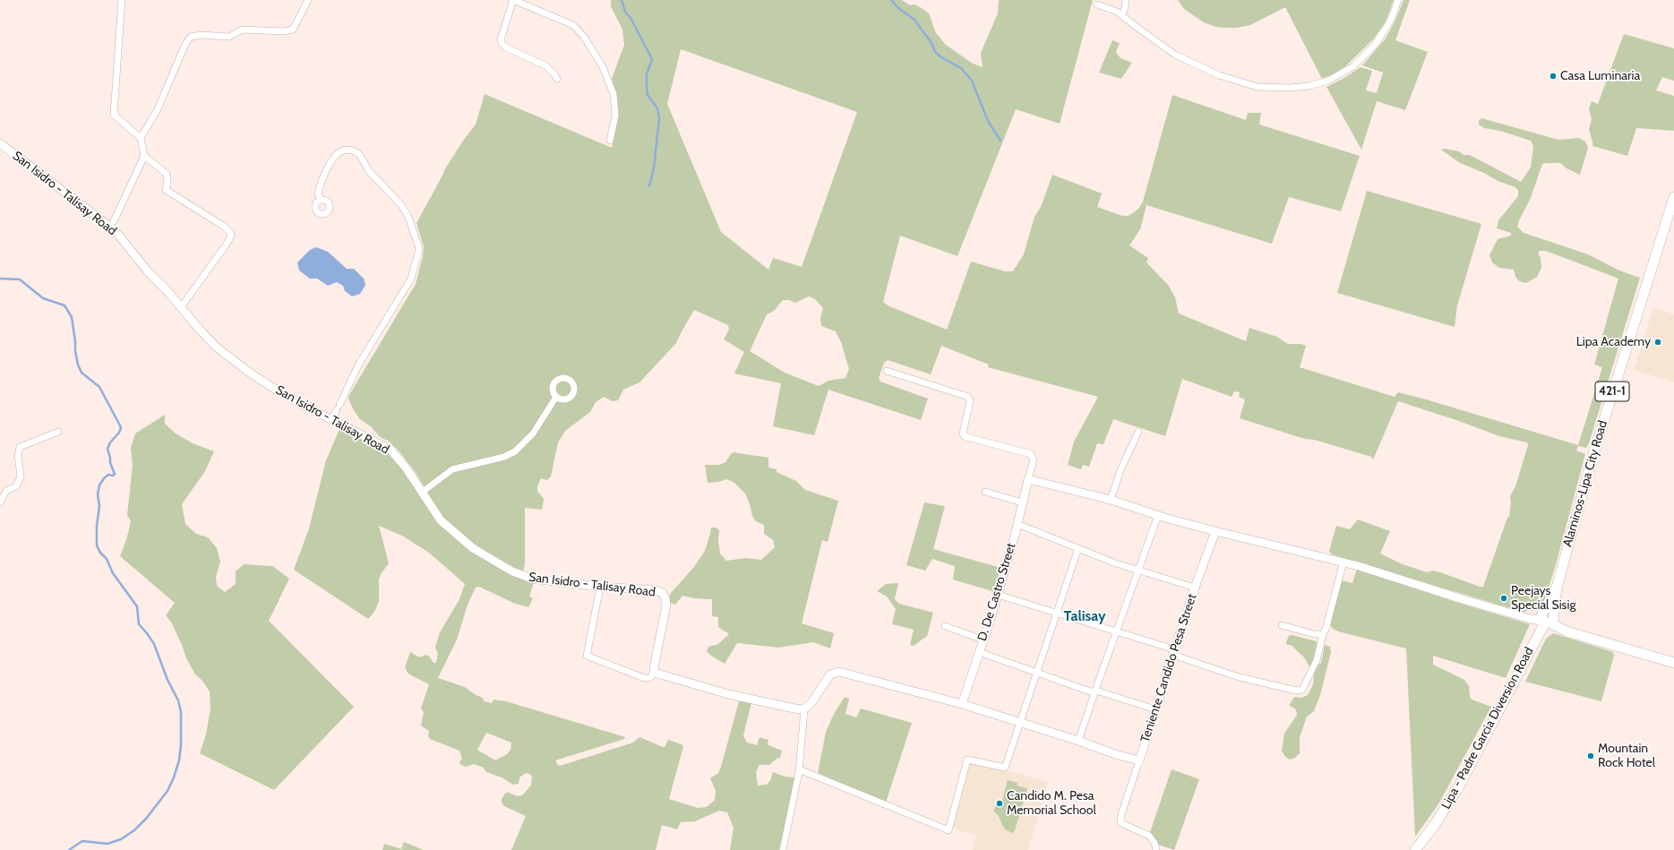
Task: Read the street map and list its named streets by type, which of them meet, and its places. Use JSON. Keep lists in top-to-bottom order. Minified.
{"streets":{"main road":["421-1","Alaminos-Lipa City Road","Lipa - Padre Garcia Diversion Road"],"street":["San Isidro - Talisay Road","D. De Castro Street","Teniente Candido Pesa Street"]},"crossings":[["Alaminos-Lipa City Road","Lipa - Padre Garcia Diversion Road"]],"districts":["Talisay"],"places":["Casa Luminaria","Lipa Academy","Peejays Special Sisig","Mountain Rock Hotel","Candido M. Pesa Memorial School"]}
